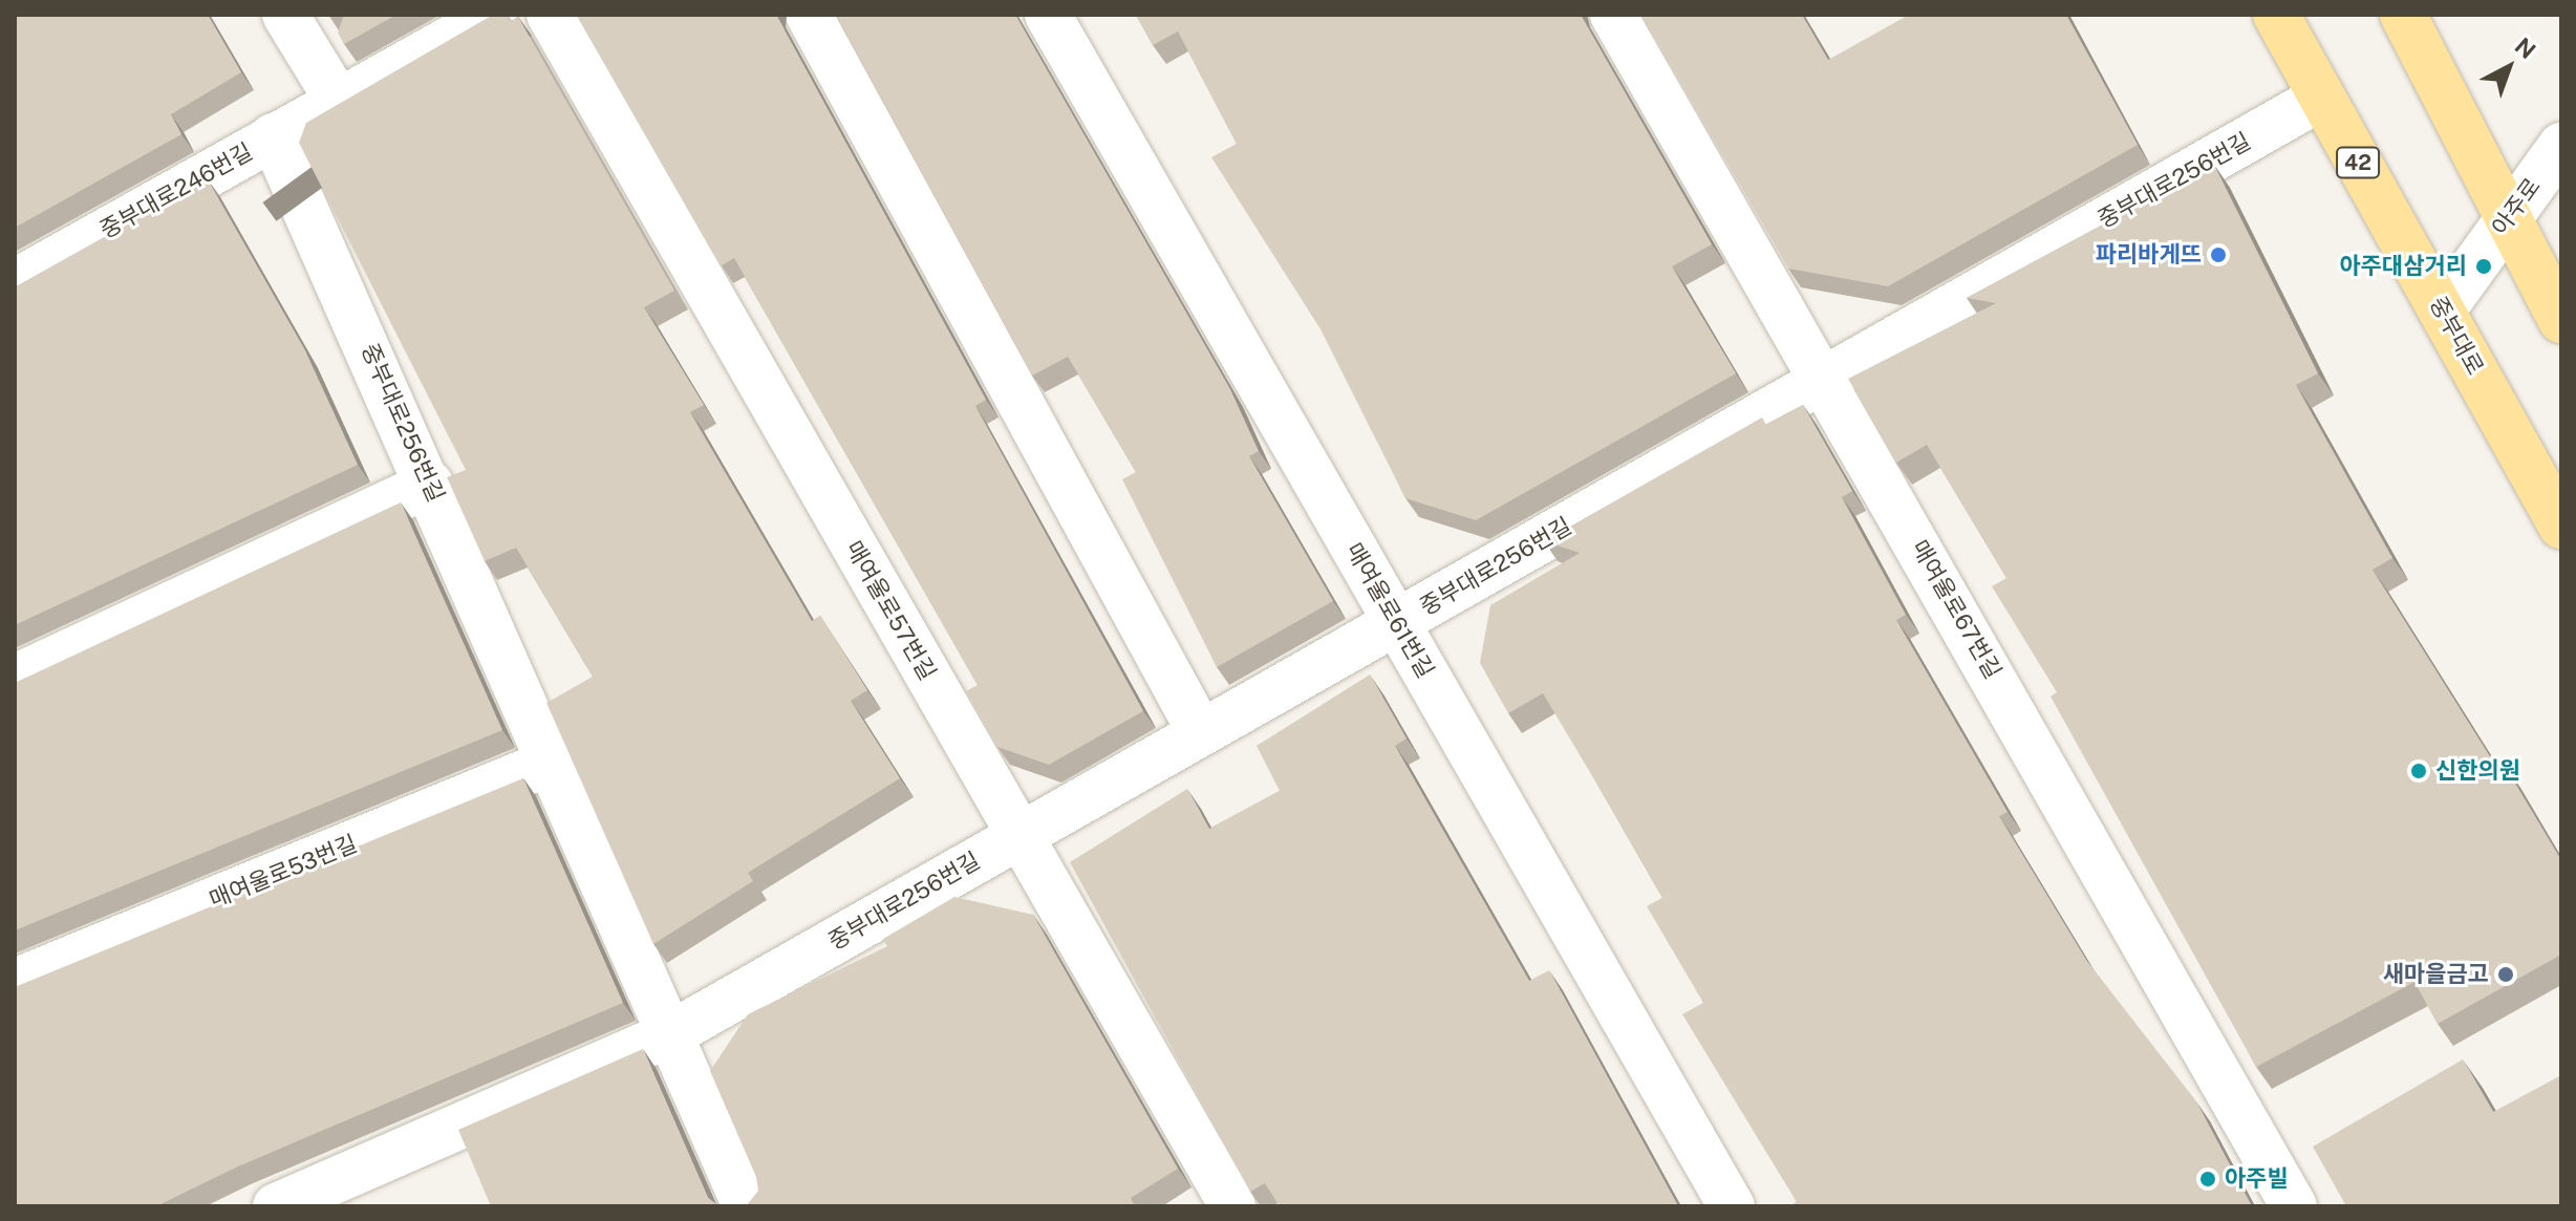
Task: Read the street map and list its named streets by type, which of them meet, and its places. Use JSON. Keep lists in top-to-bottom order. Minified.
{"streets":{"main road":["42","중부대로"],"street":["중부대로256번길","중부대로246번길","아주로","매여울로67번길","매여울로57번길","매여울로61번길","매여울로53번길"]},"crossings":[["중부대로256번길","중부대로246번길"],["중부대로256번길","중부대로"],["중부대로256번길","매여울로67번길"],["중부대로256번길","매여울로57번길"],["중부대로256번길","매여울로61번길"],["중부대로256번길","매여울로53번길"],["아주로","중부대로"]],"places":["파리바게뜨","아주대삼거리","신한의원","새마을금고","아주빌"],"north":"top right"}
